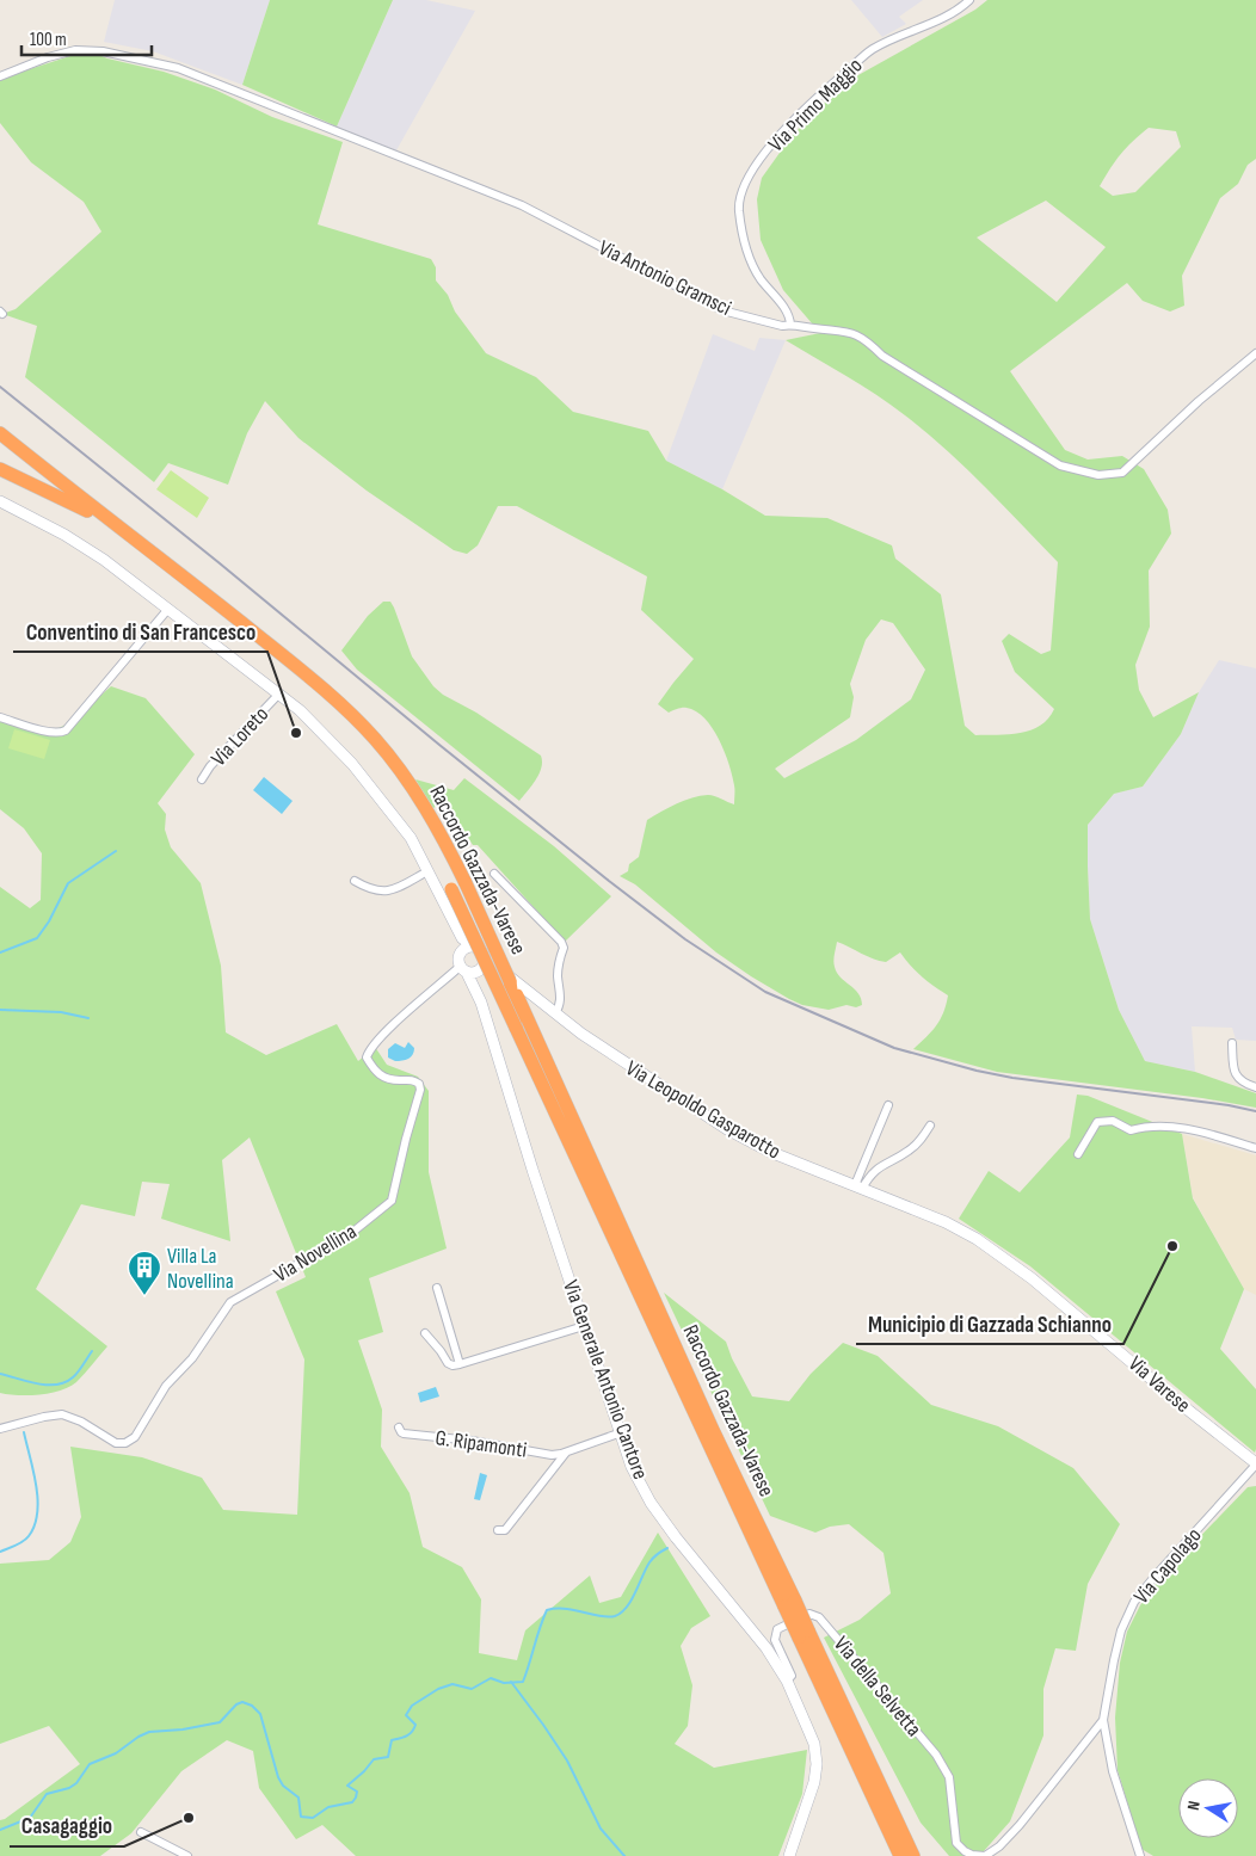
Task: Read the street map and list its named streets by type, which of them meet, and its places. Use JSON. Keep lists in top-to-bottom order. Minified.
{"streets":{"highway":["Raccordo Gazzada-Varese"],"main road":["Via Leopoldo Gasparotto","Via Generale Antonio Cantore","Via Varese"],"street":["Via Primo Maggio","Via Antonio Gramsci","Via Loreto","Via Novellina","G. Ripamonti","Via Capolago","Via della Selvetta"]},"crossings":[["Via Primo Maggio","Via Antonio Gramsci"],["Via Loreto","Via Leopoldo Gasparotto"],["Raccordo Gazzada-Varese","Via Leopoldo Gasparotto"],["Via Leopoldo Gasparotto","Via Novellina"],["Via Leopoldo Gasparotto","Via Generale Antonio Cantore"],["Via Leopoldo Gasparotto","Via Varese"],["Via Novellina","Via Generale Antonio Cantore"],["Via Generale Antonio Cantore","G. Ripamonti"],["Via Generale Antonio Cantore","Via della Selvetta"],["Via Varese","Via Capolago"],["Via Capolago","Via della Selvetta"]],"places":{"other":["Conventino di San Francesco","Municipio di Gazzada Schianno","Casagaggio"],"building":["Villa La Novellina"]},"scale_bar":"100 m","north":"left"}
